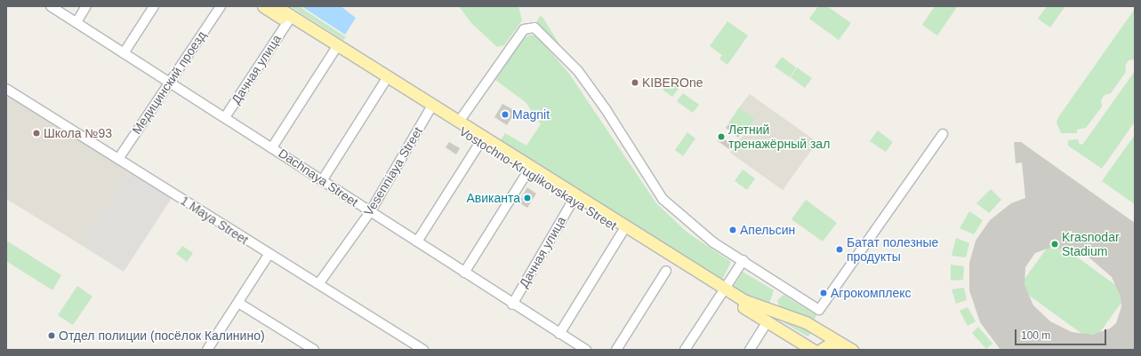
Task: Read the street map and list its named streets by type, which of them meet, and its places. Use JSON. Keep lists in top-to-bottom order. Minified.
{"streets":{"main road":["Vostochno-Kruglikovskaya Street"],"street":["Дачная улица","Медицинский проезд","Vesenniaya Street","Dachnaya Street","1 Maya Street"]},"crossings":[["Дачная улица","Dachnaya Street"],["Дачная улица","Vostochno-Kruglikovskaya Street"],["Медицинский проезд","Dachnaya Street"],["Медицинский проезд","1 Maya Street"],["Vesenniaya Street","Dachnaya Street"],["Vesenniaya Street","Vostochno-Kruglikovskaya Street"],["Vesenniaya Street","1 Maya Street"]],"places":["KIBEROne","Magnit","Школа №93","Летний тренажёрный зал","Авиканта","Апельсин","Krasnodar Stadium","Батат полезные продукты","Агрокомплекс","Отдел полиции (посёлок Калинино)"],"scale_bar":"100 m"}
